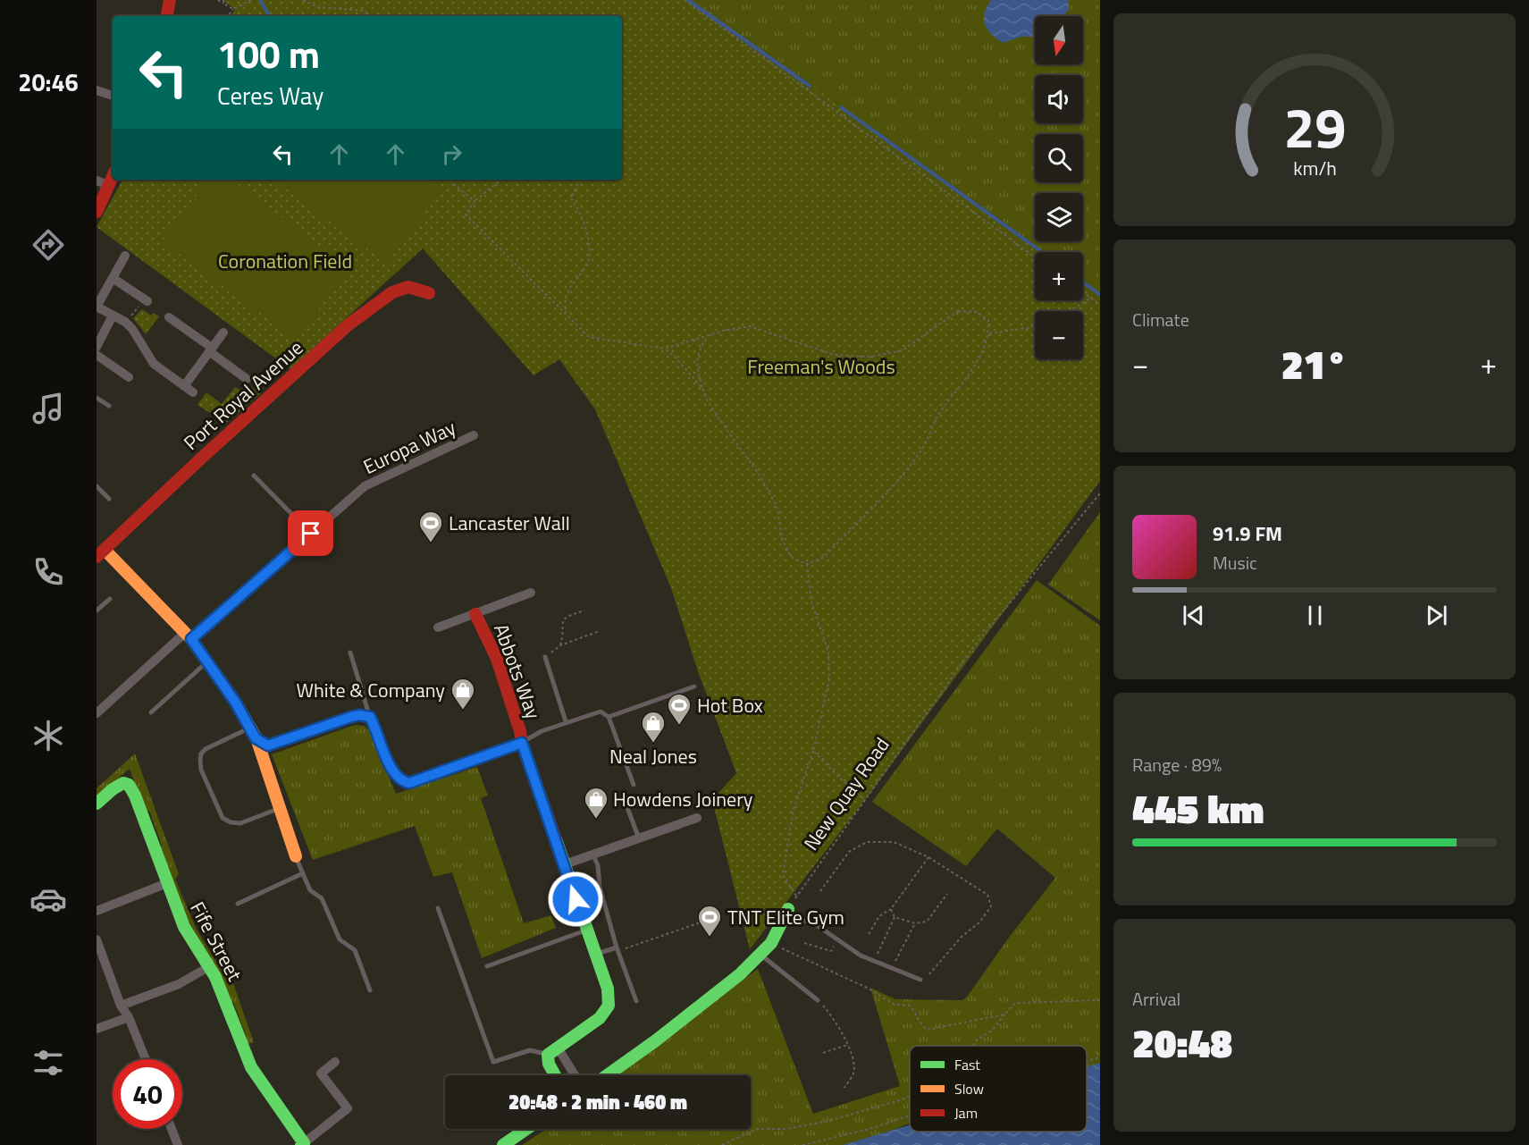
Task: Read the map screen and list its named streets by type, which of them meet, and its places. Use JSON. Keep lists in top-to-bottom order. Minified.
{"streets":{"street":["Port Royal Avenue","Europa Way","Abbots Way","Fife Street"],"path":["New Quay Road"]},"parks":["Coronation Field","Freeman's Woods"],"places":{"sports":["Lancaster Wall","Hot Box","TNT Elite Gym"],"shop":["White & Company","Neal Jones","Howdens Joinery"]},"legend":["Fast","Slow","Jam"],"north":"bottom","page":{"tabs":"20:46","map_buttons":["+","−"],"turn":["100 m","Ceres Way"],"tile":["Climate",["Range · 89%","445 km"],["Arrival","20:48"]],"heat":["−","21°","+"],"song":["91.9 FM","Music"],"limit":"40","trip":"20:48 · 2 min · 460 m","gauge":["29","km/h"]}}
